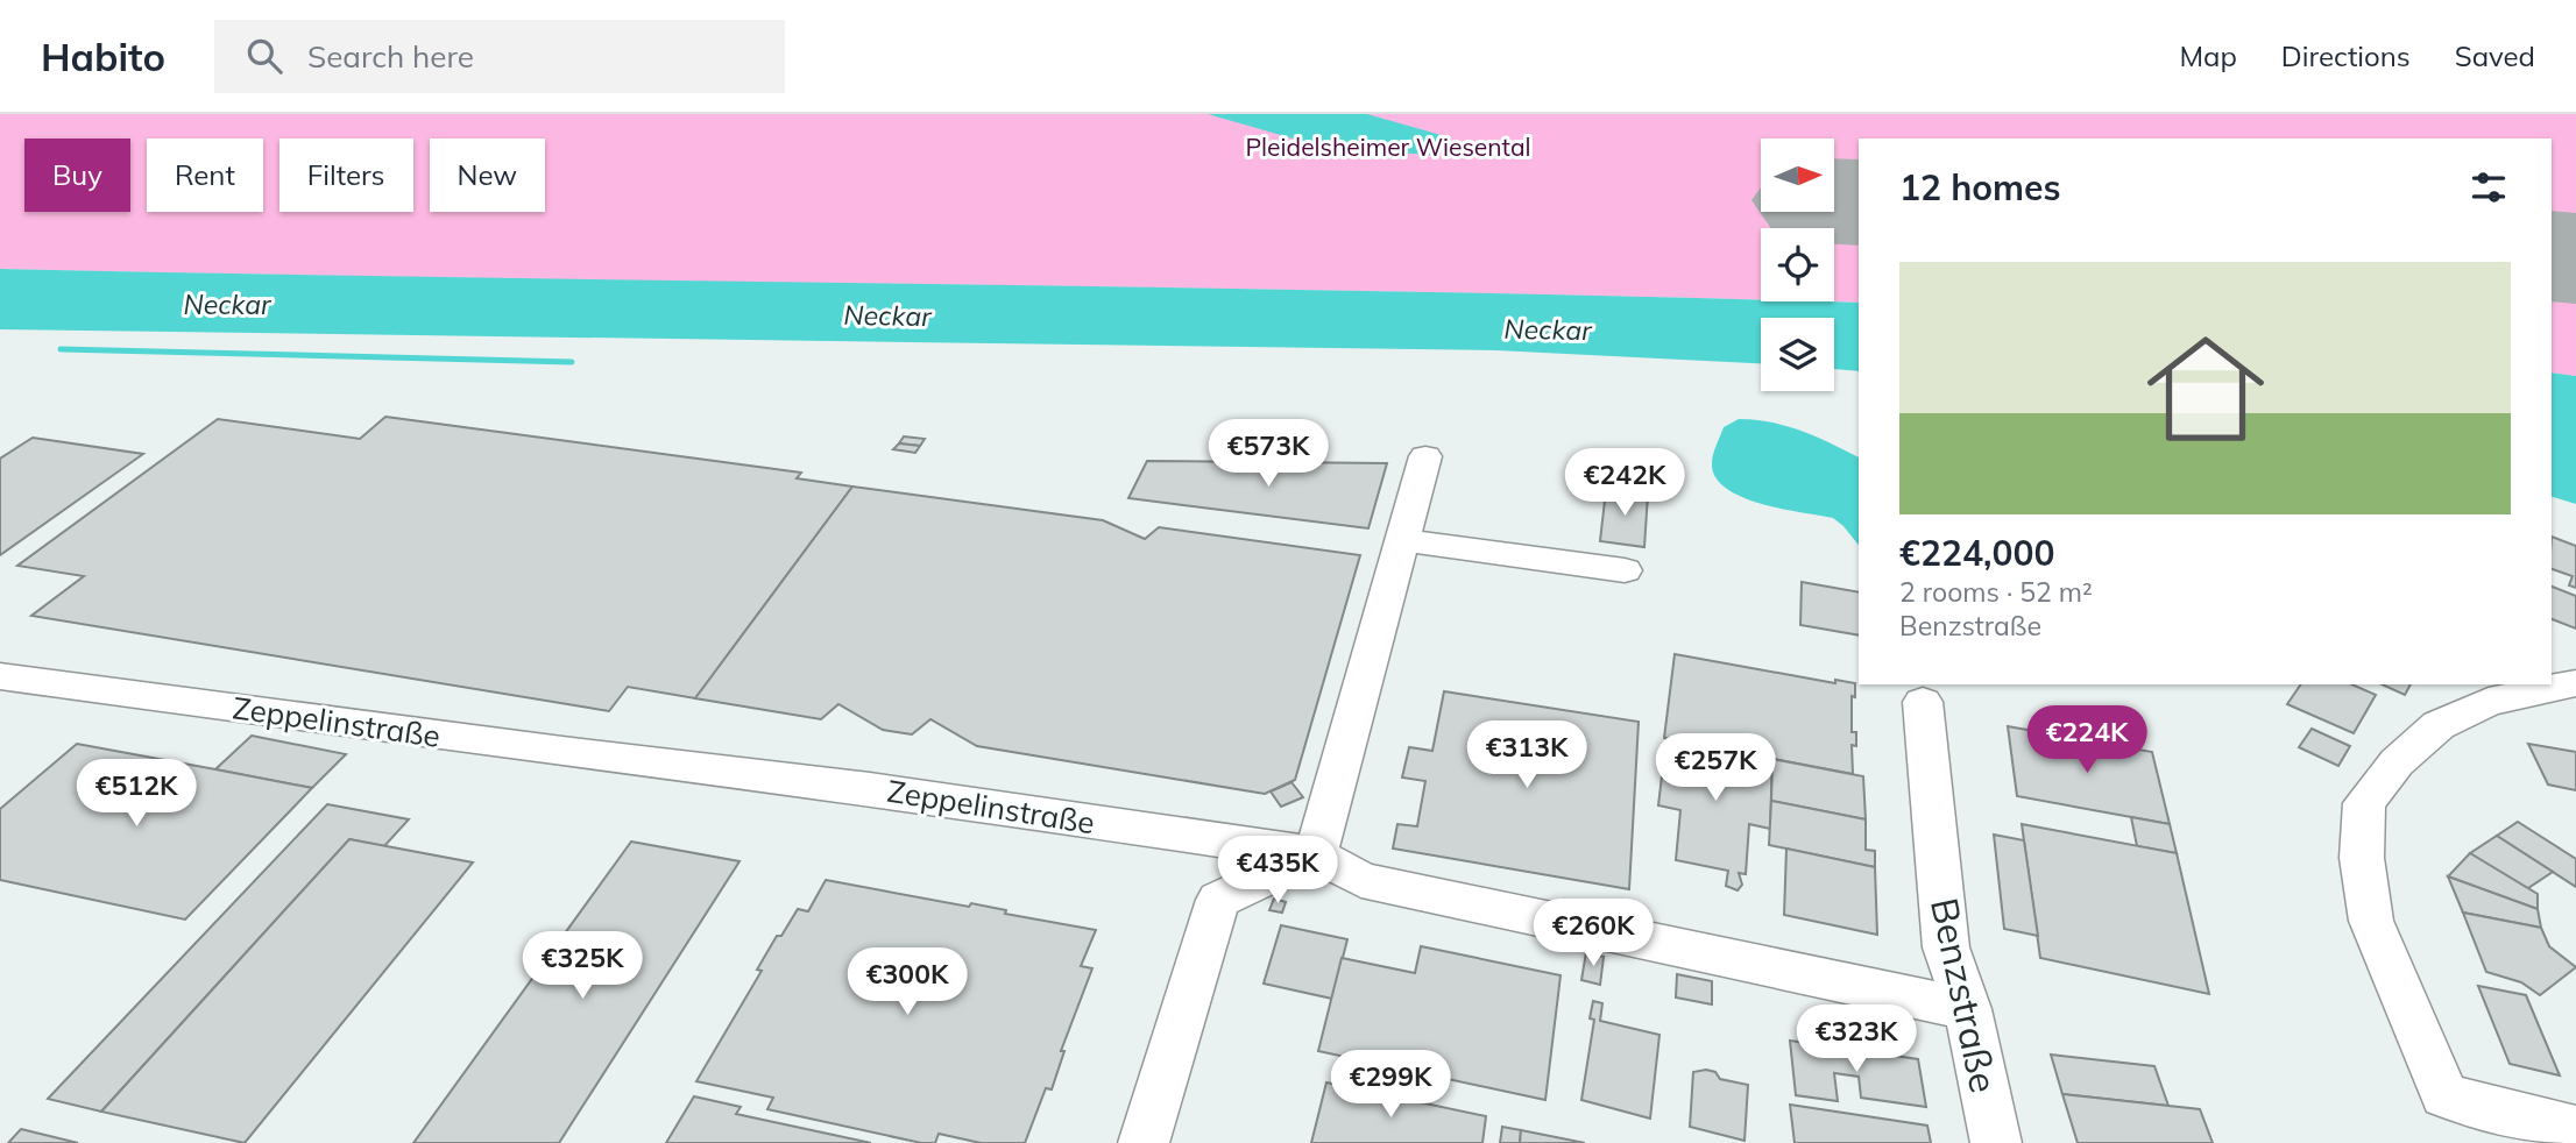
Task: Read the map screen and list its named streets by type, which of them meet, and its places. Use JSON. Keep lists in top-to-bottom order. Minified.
{"streets":{"street":["Zeppelinstraße","Benzstraße"]},"crossings":[["Zeppelinstraße","Benzstraße"]],"water":["Neckar"],"parks":["Pleidelsheimer Wiesental"],"north":"right","page":{"header":"Habito","search":"Search here","nav":["Map","Directions","Saved"],"chip":["Buy","Rent","Filters","New"],"heading":"12 homes","list":[{"name":"€224,000","note":"2 rooms · 52 m² · Benzstraße"}],"price":["€573K","€242K","€224K","€313K","€257K","€512K","€435K","€260K","€325K","€300K","€323K","€299K"]}}
